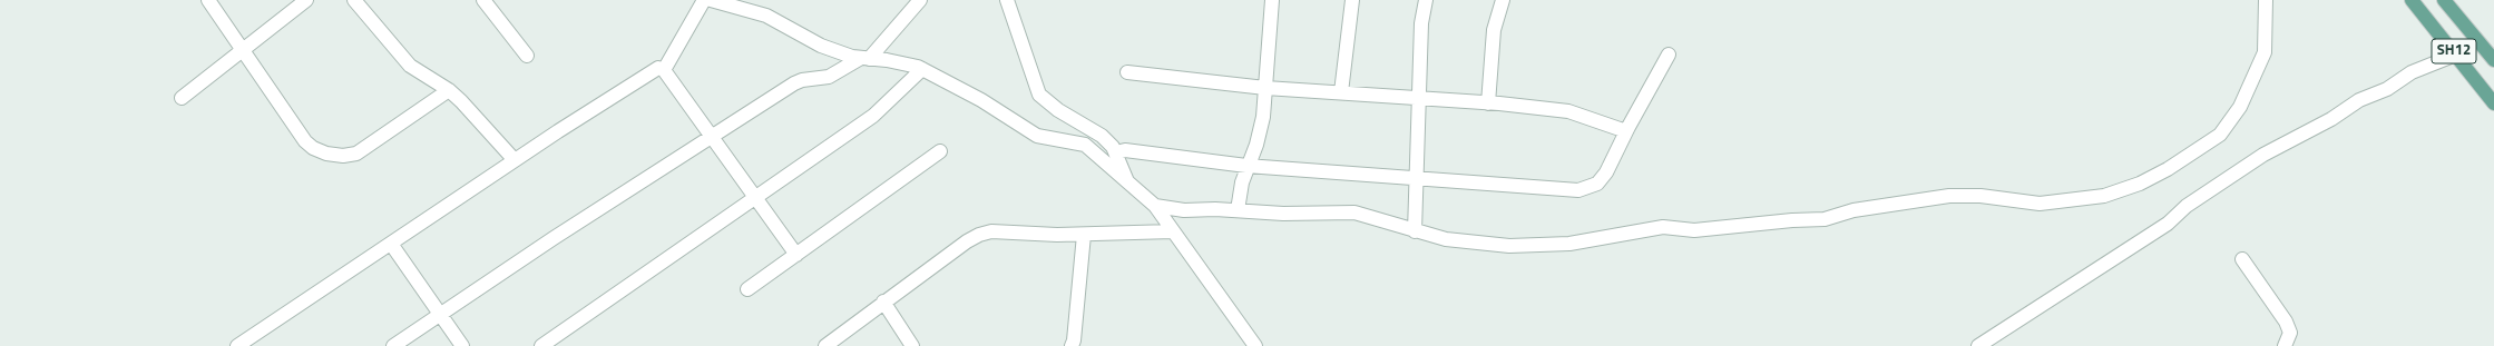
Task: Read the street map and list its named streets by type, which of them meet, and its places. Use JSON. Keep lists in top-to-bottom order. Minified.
{"streets":{"main road":["SH12"]}}
